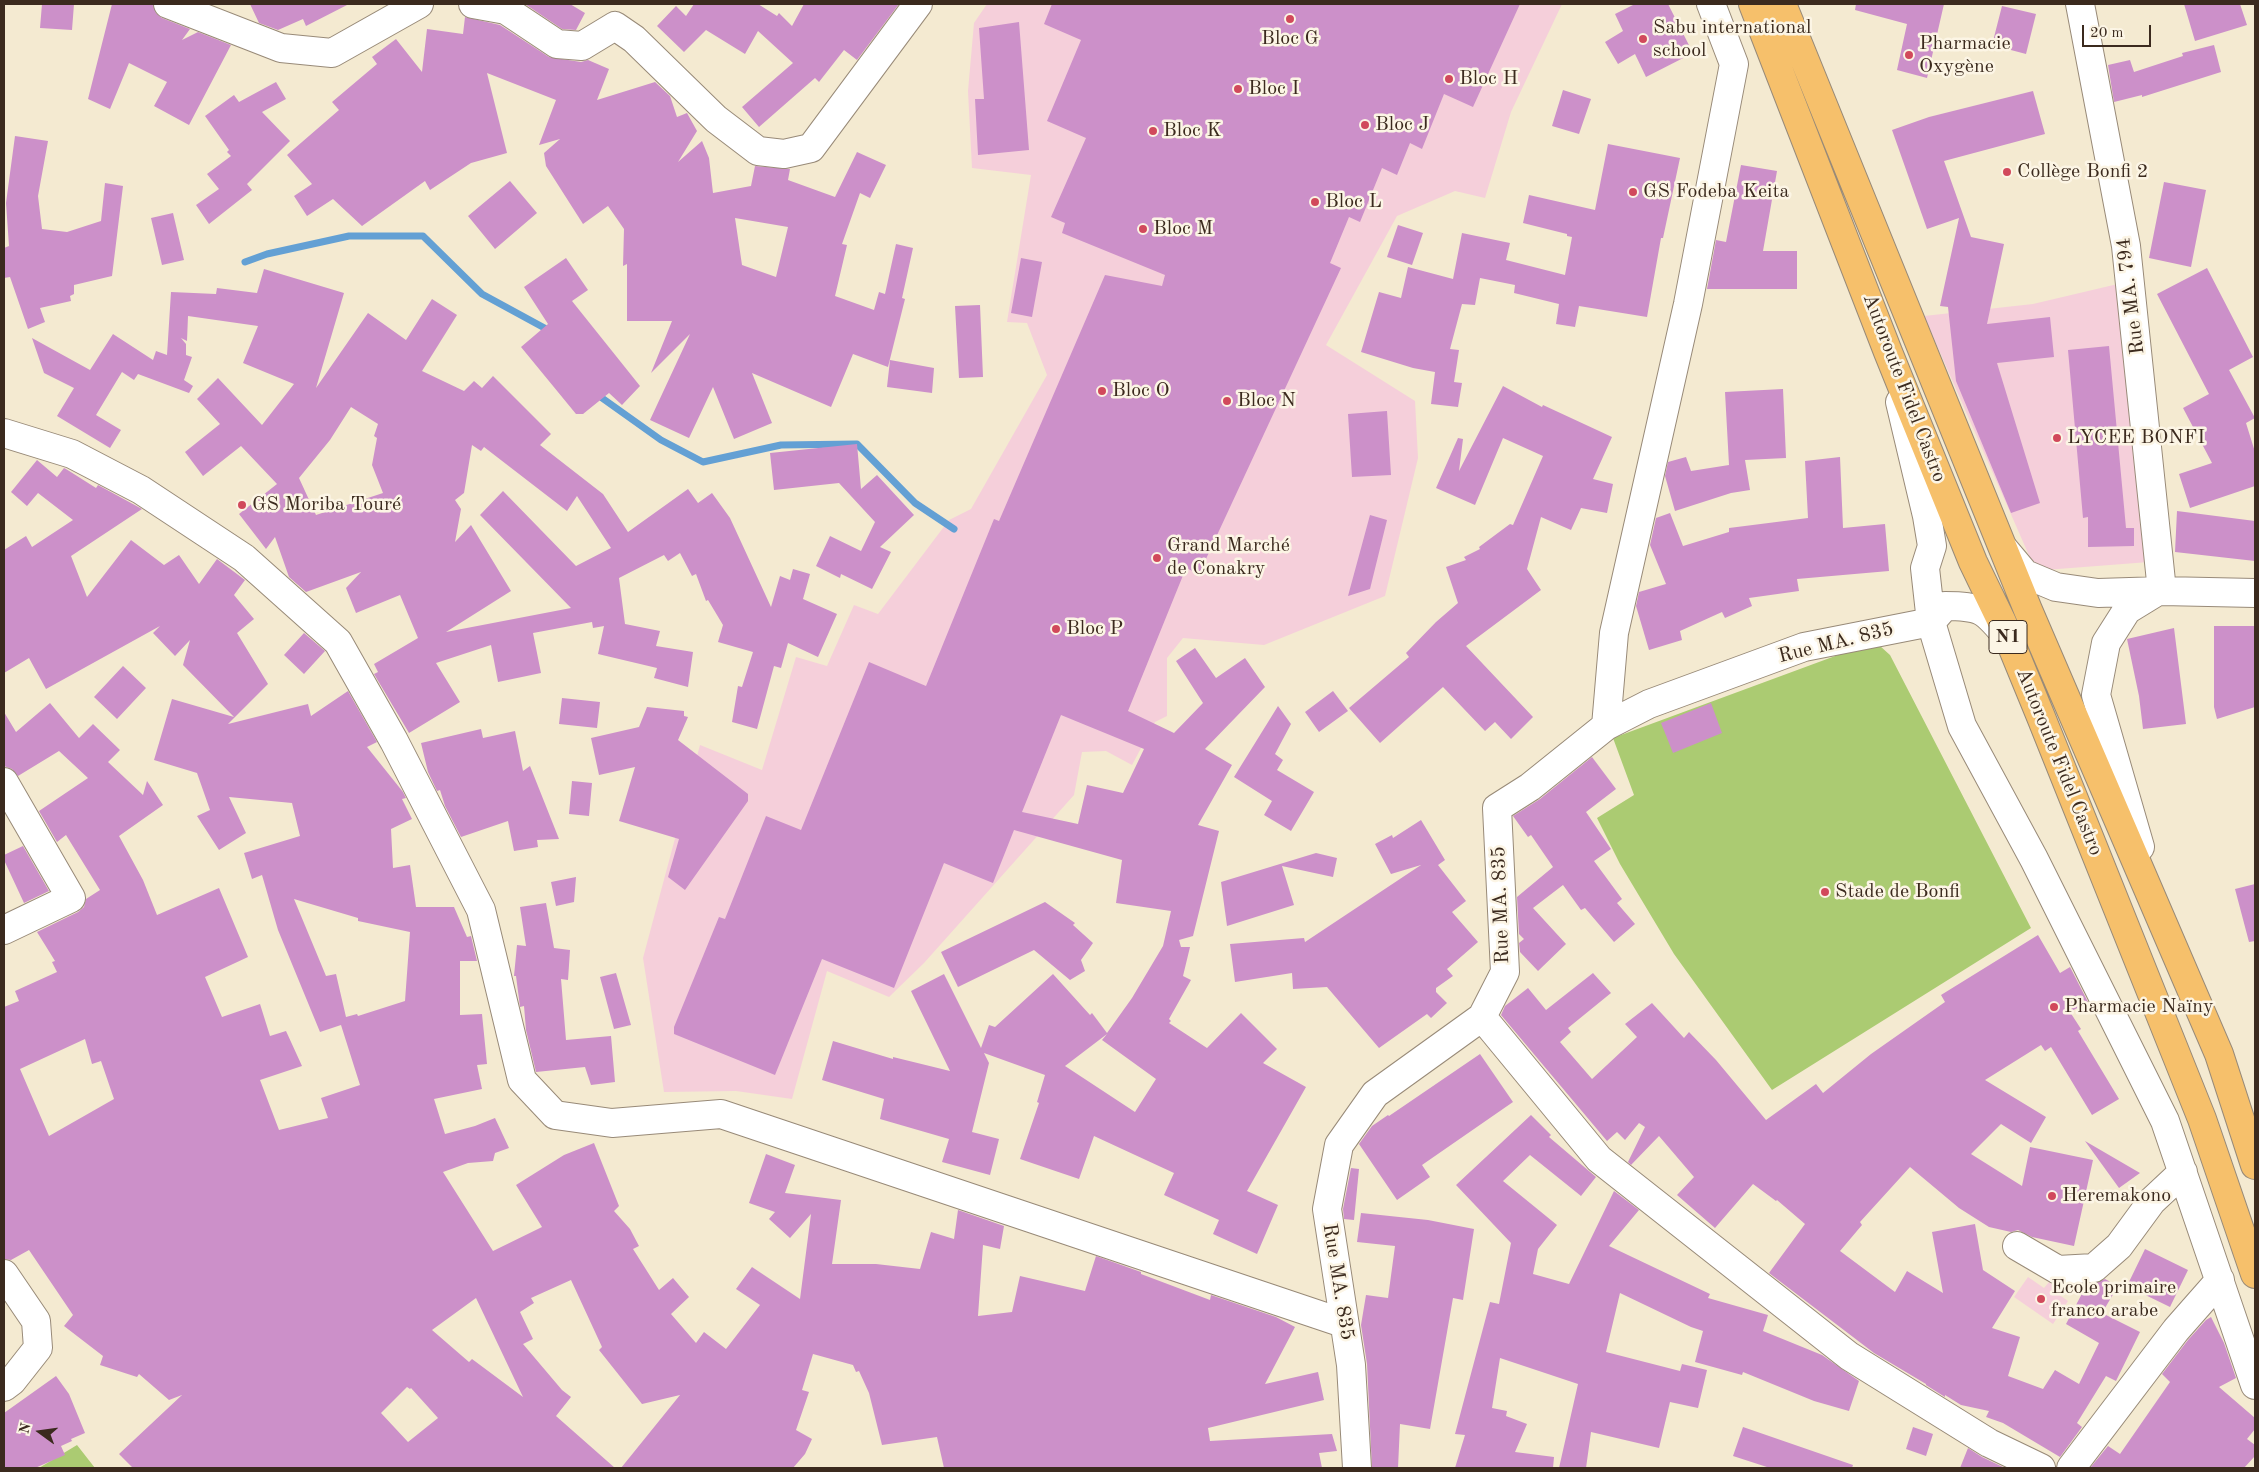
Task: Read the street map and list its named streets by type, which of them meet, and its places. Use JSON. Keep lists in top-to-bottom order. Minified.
{"streets":{"highway":["Autoroute Fidel Castro","N1"],"street":["Rue MA. 794","Rue MA. 835"]},"places":["Bloc G","Sabu international school","Pharmacie Oxygène","Bloc H","Bloc I","Bloc J","Bloc K","Collège Bonfi 2","GS Fodeba Keita","Bloc L","Bloc M","Bloc O","Bloc N","LYCEE BONFI","GS Moriba Touré","Grand Marché de Conakry","Bloc P","Stade de Bonfi","Pharmacie Naïny","Heremakono","Ecole primaire franco arabe"],"scale_bar":"20 m","north":"left"}
